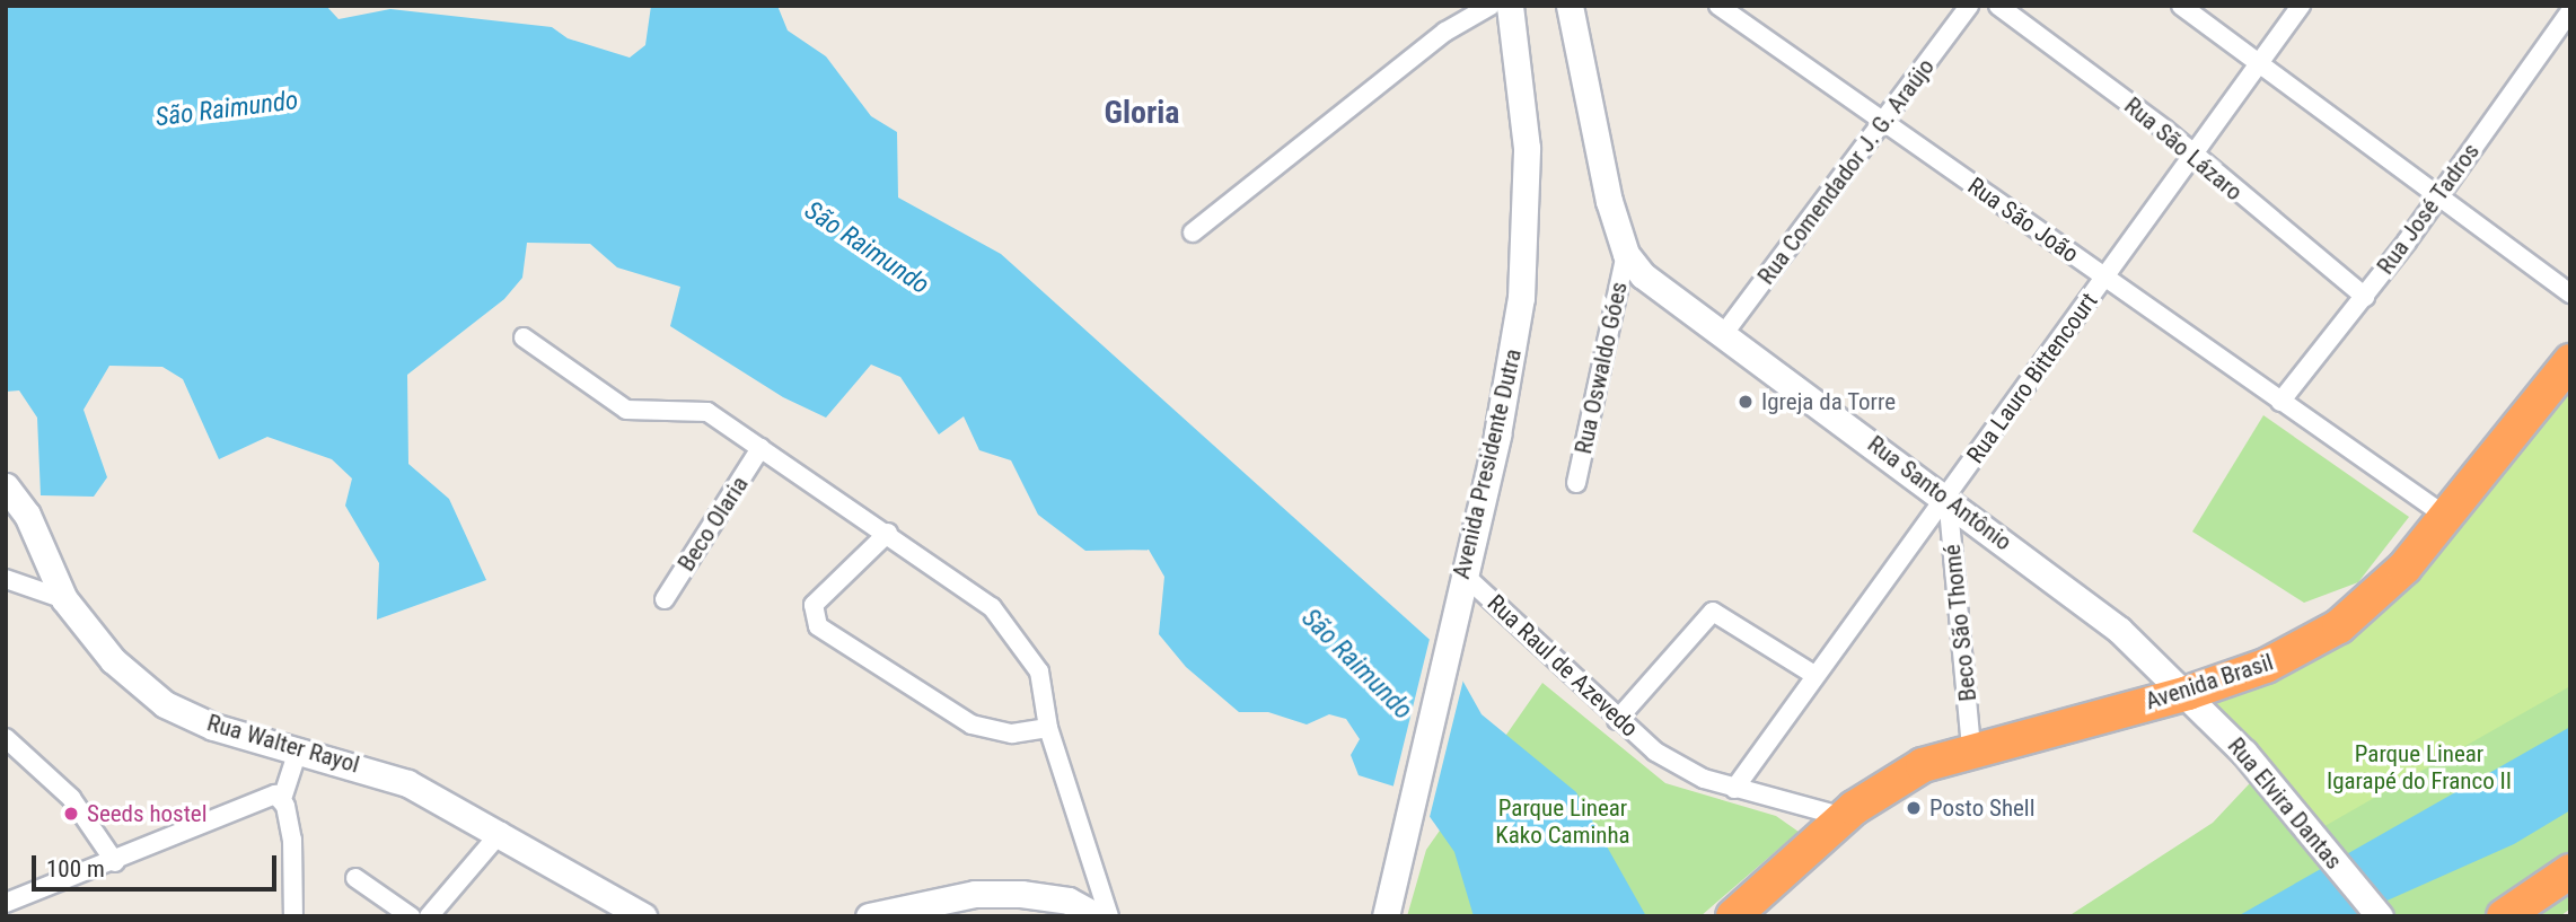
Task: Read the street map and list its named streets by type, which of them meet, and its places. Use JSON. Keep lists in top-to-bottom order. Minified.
{"streets":{"highway":["Avenida Brasil"],"street":["Rua São Lázaro","Rua Comendador J. G. Araújo","Rua José Tadros","Rua São João","Rua Oswaldo Góes","Rua Lauro Bittencourt","Avenida Presidente Dutra","Rua Santo Antônio","Beco Olaria","Beco São Thomé","Rua Raul de Azevedo","Rua Walter Rayol","Rua Elvira Dantas"]},"crossings":[["Rua São Lázaro","Rua José Tadros"],["Rua São Lázaro","Rua Lauro Bittencourt"],["Rua Comendador J. G. Araújo","Rua São João"],["Rua Comendador J. G. Araújo","Rua Santo Antônio"],["Rua José Tadros","Rua São João"],["Rua São João","Rua Lauro Bittencourt"],["Rua São João","Avenida Brasil"],["Rua Oswaldo Góes","Rua Santo Antônio"],["Rua Lauro Bittencourt","Rua Santo Antônio"],["Rua Lauro Bittencourt","Beco São Thomé"],["Rua Lauro Bittencourt","Rua Raul de Azevedo"],["Avenida Presidente Dutra","Rua Raul de Azevedo"],["Rua Santo Antônio","Beco São Thomé"],["Rua Santo Antônio","Avenida Brasil"],["Rua Santo Antônio","Rua Elvira Dantas"],["Beco São Thomé","Avenida Brasil"],["Rua Raul de Azevedo","Avenida Brasil"],["Avenida Brasil","Rua Elvira Dantas"]],"districts":["Gloria"],"water":["São Raimundo"],"parks":["Parque Linear Igarapé do Franco II","Parque Linear Kako Caminha"],"places":["Igreja da Torre","Posto Shell","Seeds hostel"],"scale_bar":"100 m"}
